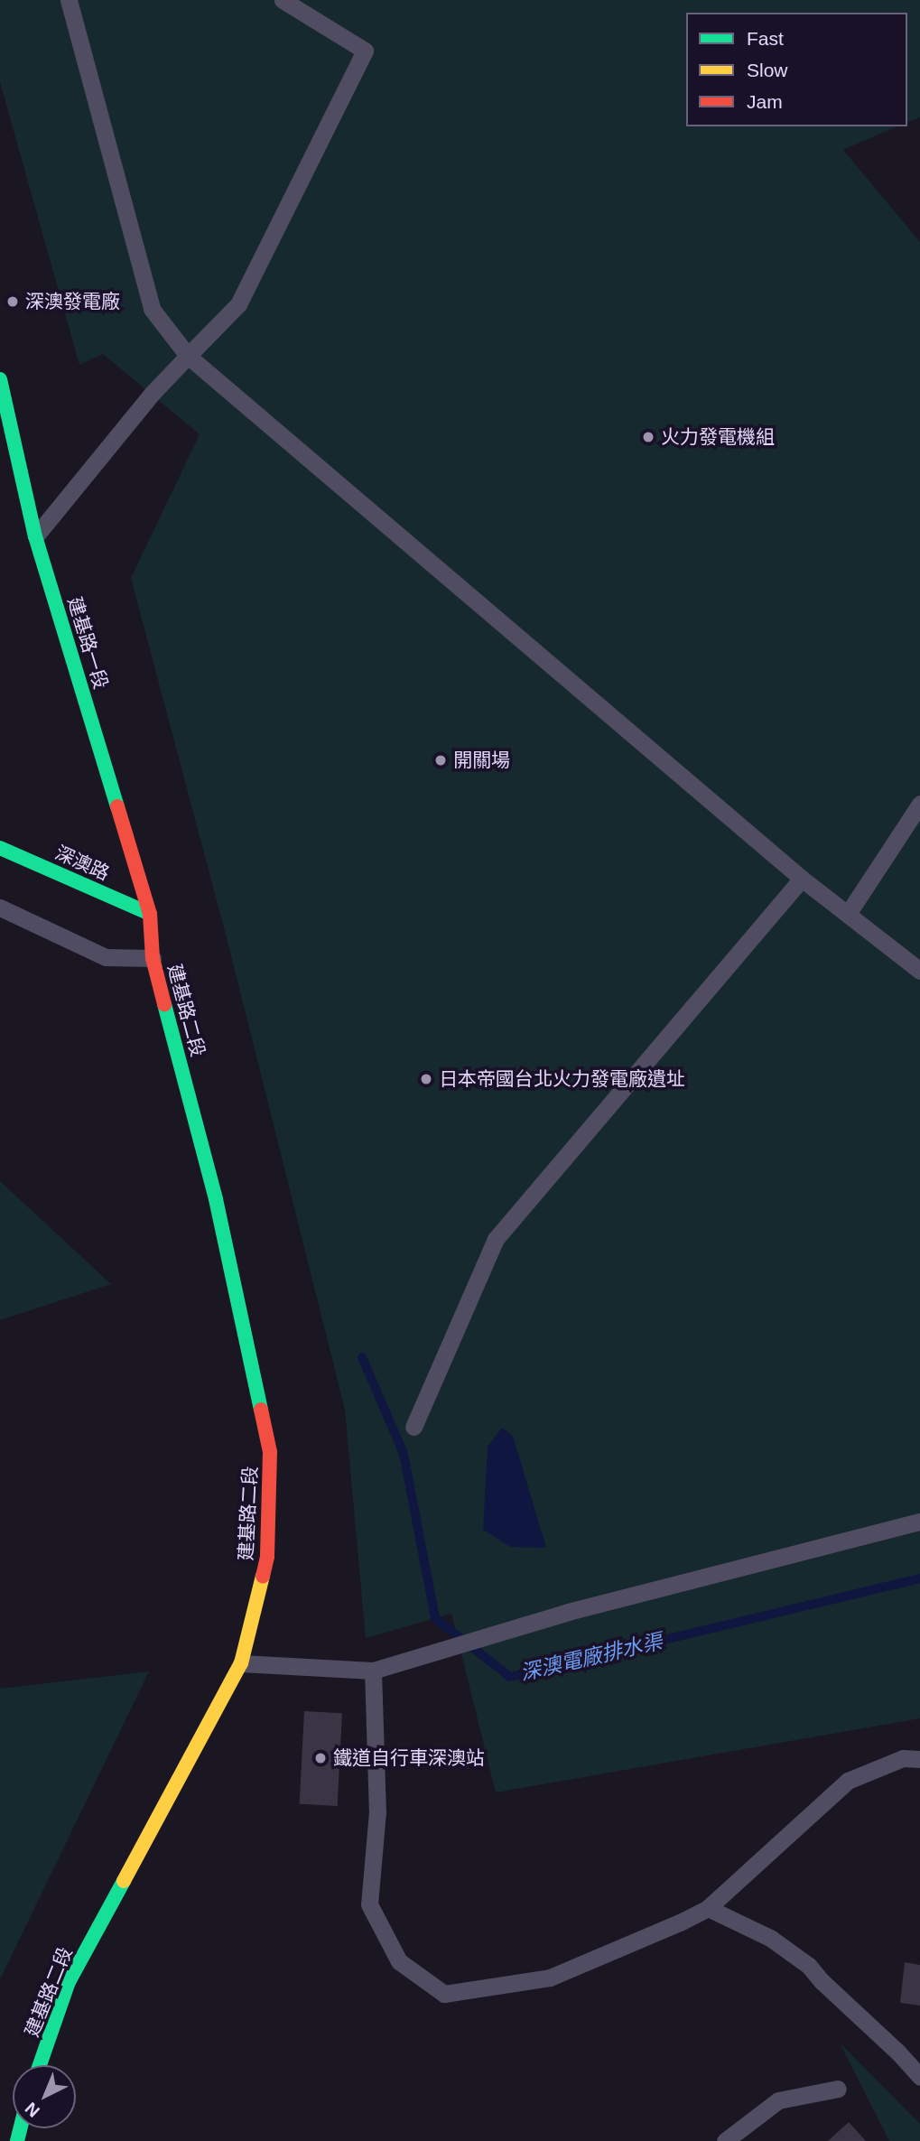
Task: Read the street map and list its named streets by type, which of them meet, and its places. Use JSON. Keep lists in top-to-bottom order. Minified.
{"streets":{"main road":["建基路一段","深澳路","建基路二段"]},"crossings":[["建基路一段","深澳路"],["建基路一段","建基路二段"],["深澳路","建基路二段"]],"water":["深澳電廠排水渠"],"places":["深澳發電廠","火力發電機組","開關場","日本帝國台北火力發電廠遺址","鐵道自行車深澳站"],"legend":["Fast","Slow","Jam"],"north":"bottom left"}
